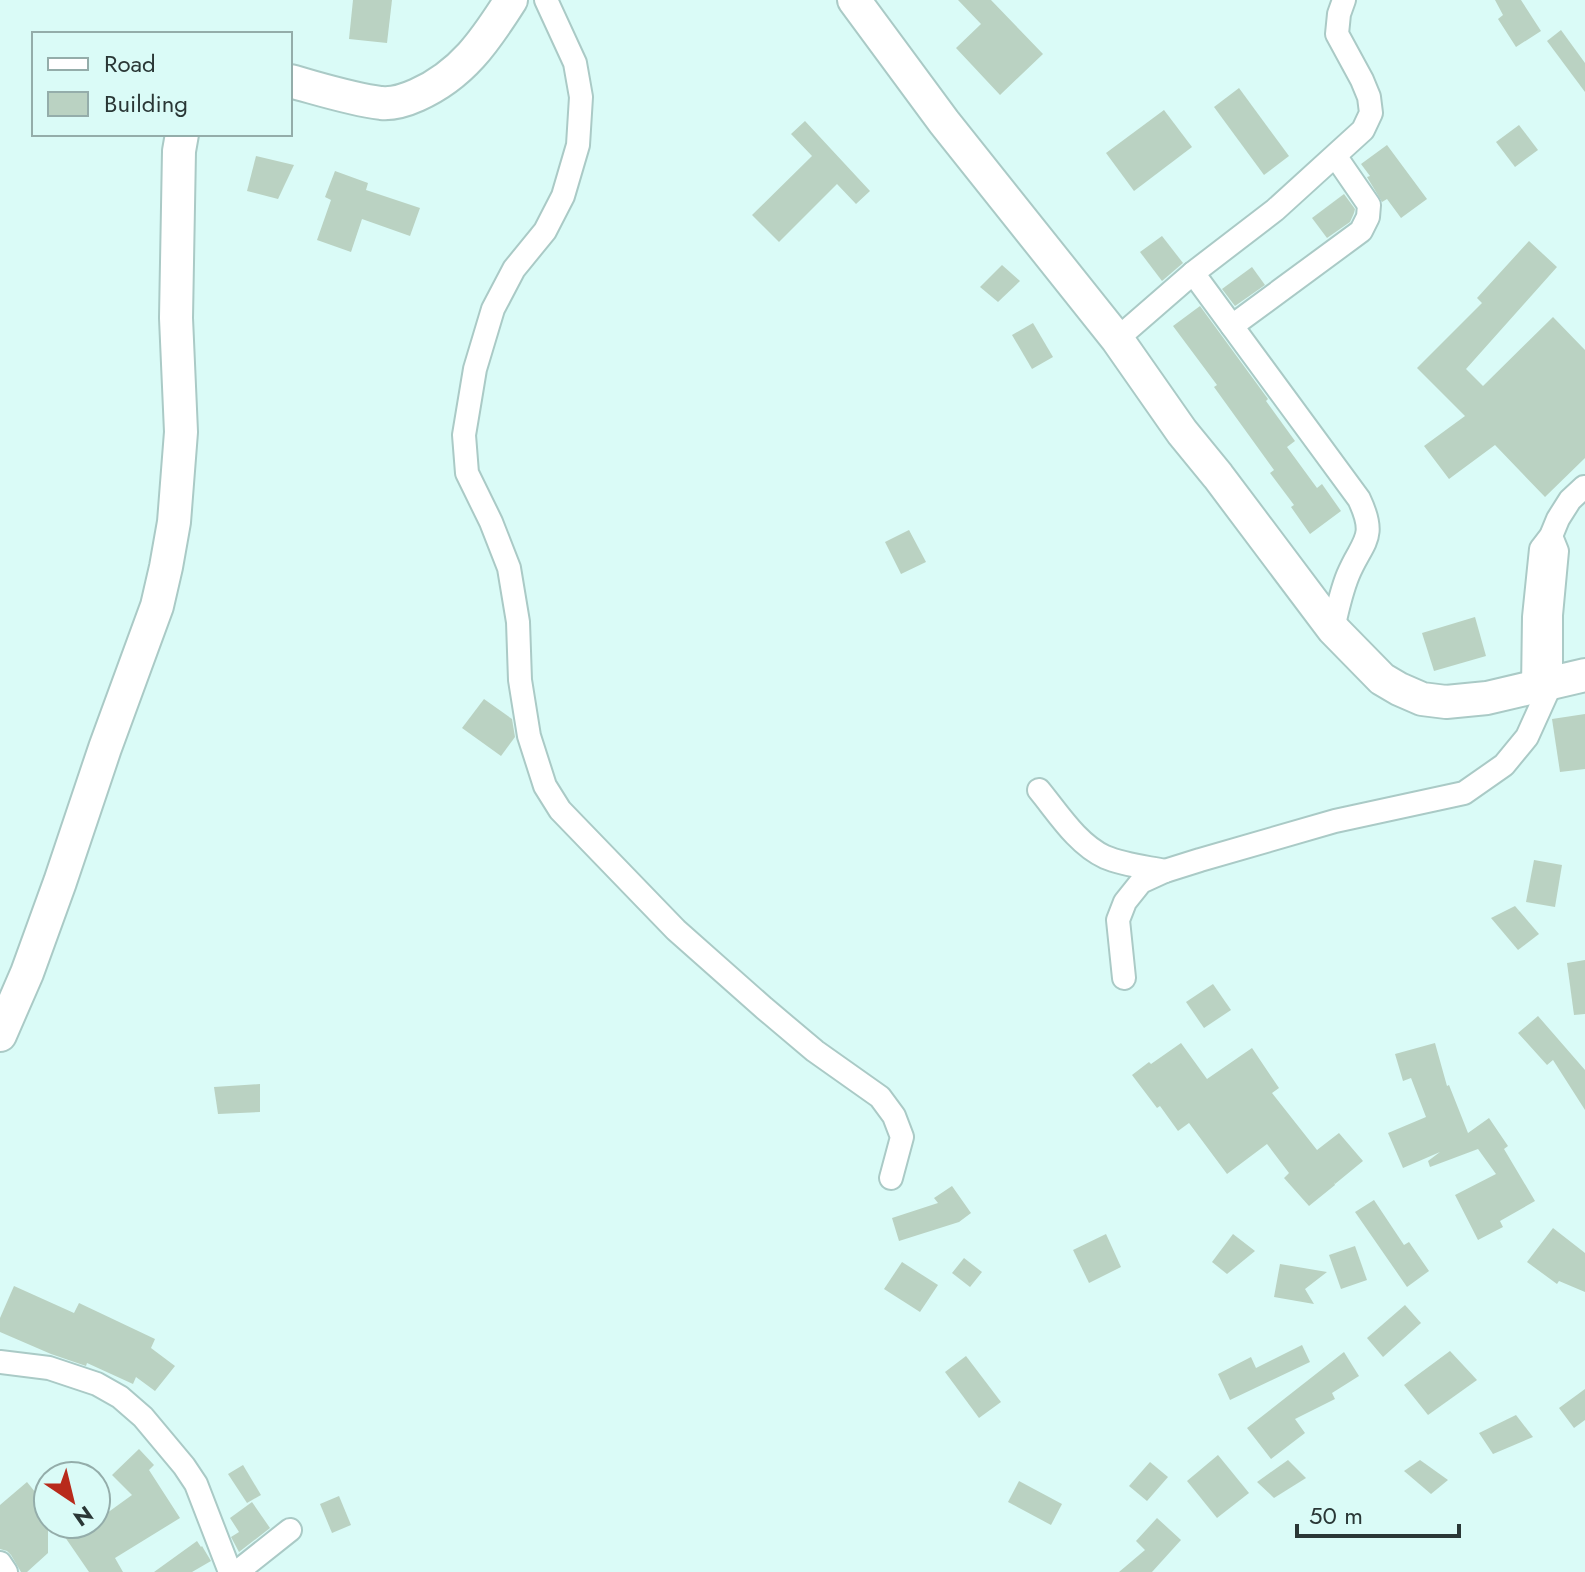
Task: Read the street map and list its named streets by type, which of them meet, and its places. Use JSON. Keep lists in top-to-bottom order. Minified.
{"legend":["Road","Building"],"scale_bar":"50 m","north":"bottom right"}
